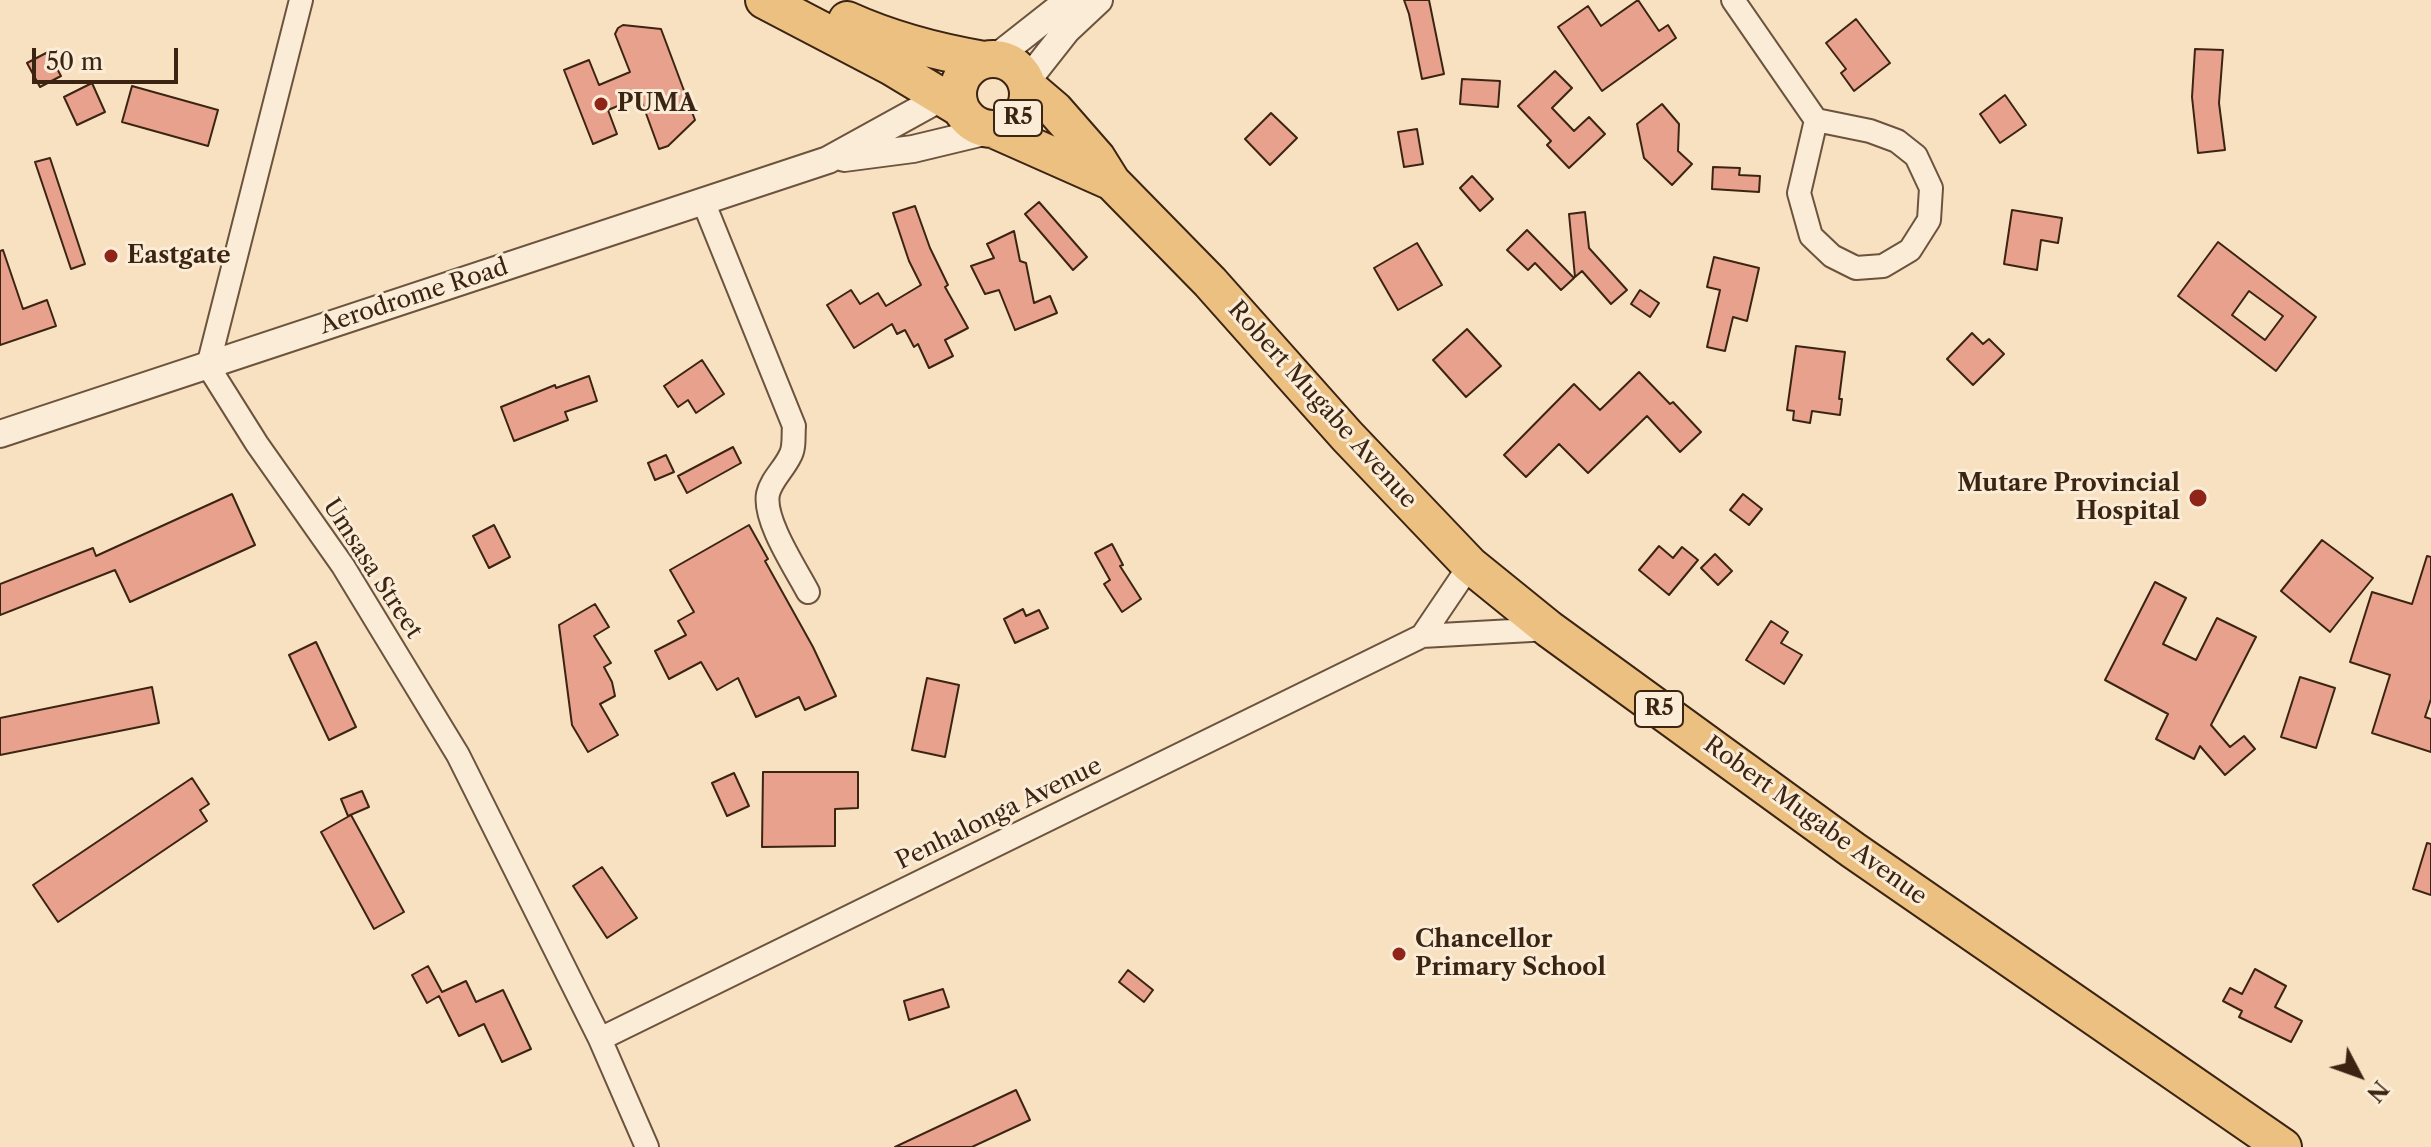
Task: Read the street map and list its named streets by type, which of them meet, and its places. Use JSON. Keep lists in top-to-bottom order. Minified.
{"streets":{"highway":["R5","Robert Mugabe Avenue"],"street":["Aerodrome Road","Umsasa Street","Penhalonga Avenue"]},"crossings":[["R5","Aerodrome Road"],["R5","Robert Mugabe Avenue"],["Aerodrome Road","Robert Mugabe Avenue"],["Aerodrome Road","Umsasa Street"],["Robert Mugabe Avenue","Penhalonga Avenue"],["Umsasa Street","Penhalonga Avenue"]],"places":["PUMA","Eastgate","Mutare Provincial Hospital","Chancellor Primary School"],"scale_bar":"50 m","north":"bottom right"}
